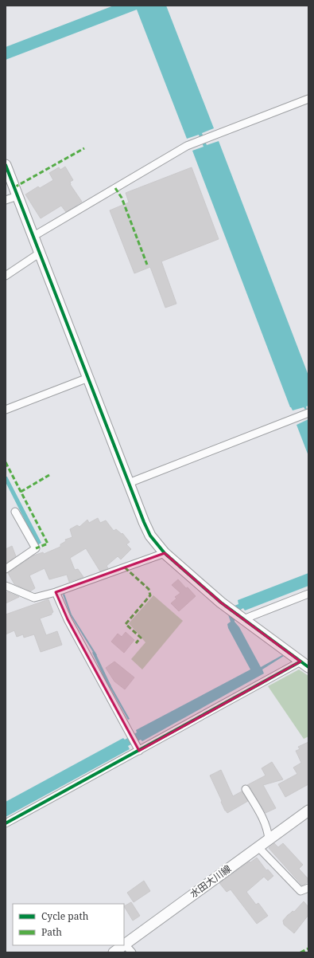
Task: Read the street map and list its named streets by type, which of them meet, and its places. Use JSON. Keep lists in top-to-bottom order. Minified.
{"streets":{"street":["水田大川線"]},"legend":["Cycle path","Path"]}
